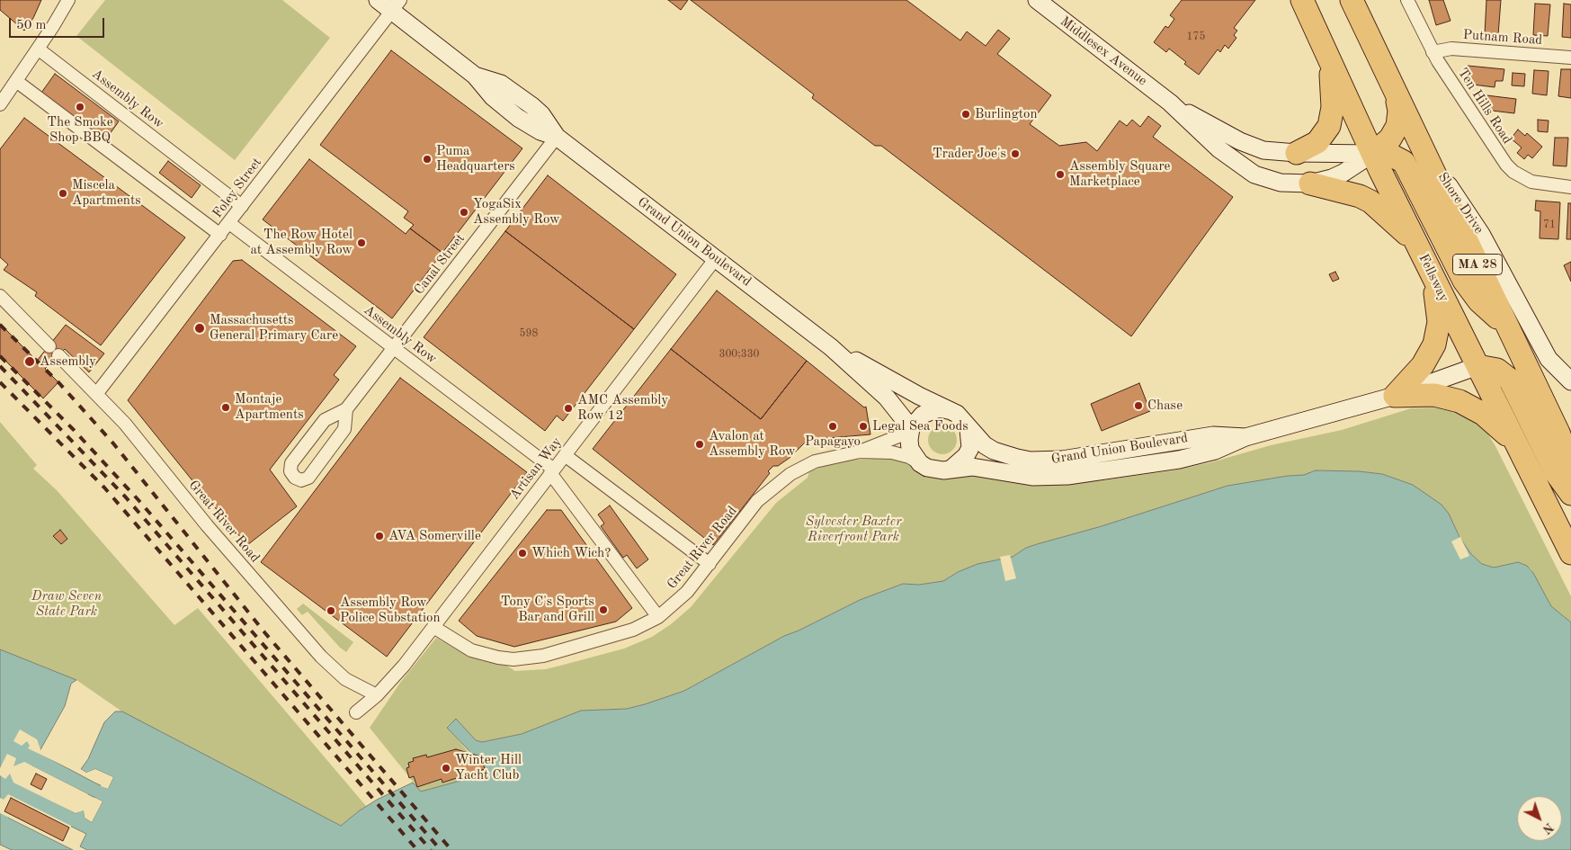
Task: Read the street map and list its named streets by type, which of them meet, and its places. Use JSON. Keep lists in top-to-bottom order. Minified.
{"streets":{"highway":["MA 28","Fellsway"],"street":["Putnam Road","Middlesex Avenue","Assembly Row","Ten Hills Road","Foley Street","Shore Drive","Grand Union Boulevard","Canal Street","Artisan Way","Great River Road"]},"crossings":[["Putnam Road","Ten Hills Road"],["Middlesex Avenue","Fellsway"],["Assembly Row","Foley Street"],["Assembly Row","Canal Street"],["Assembly Row","Artisan Way"],["Assembly Row","Great River Road"],["Foley Street","Grand Union Boulevard"],["Foley Street","Great River Road"],["Shore Drive","MA 28"],["Grand Union Boulevard","Canal Street"],["Grand Union Boulevard","Fellsway"],["Grand Union Boulevard","Artisan Way"],["Grand Union Boulevard","Great River Road"],["Artisan Way","Great River Road"]],"parks":["Sylvester Baxter Riverfront Park","Draw Seven State Park"],"places":["The Smoke Shop BBQ","Burlington","Trader Joe's","Puma Headquarters","Assembly Square Marketplace","Miscela Apartments","YogaSix Assembly Row","The Row Hotel at Assembly Row","Massachusetts General Primary Care","Assembly","Chase","Montaje Apartments","AMC Assembly Row 12","Papagayo","Legal Sea Foods","Avalon at Assembly Row","AVA Somerville","Which Wich?","Tony C's Sports Bar and Grill","Assembly Row Police Substation","Winter Hill Yacht Club"],"house_numbers":["175","71","598","300;330"],"scale_bar":"50 m","north":"bottom right"}
